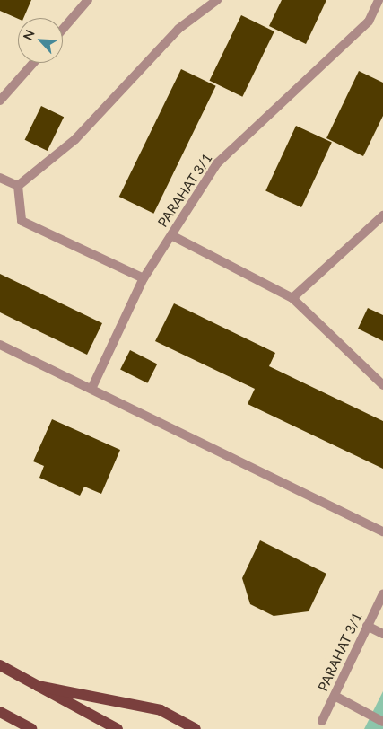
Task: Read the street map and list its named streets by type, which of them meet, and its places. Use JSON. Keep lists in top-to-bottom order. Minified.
{"streets":{"lane":["PARAHAT 3/1"]},"north":"top left"}
